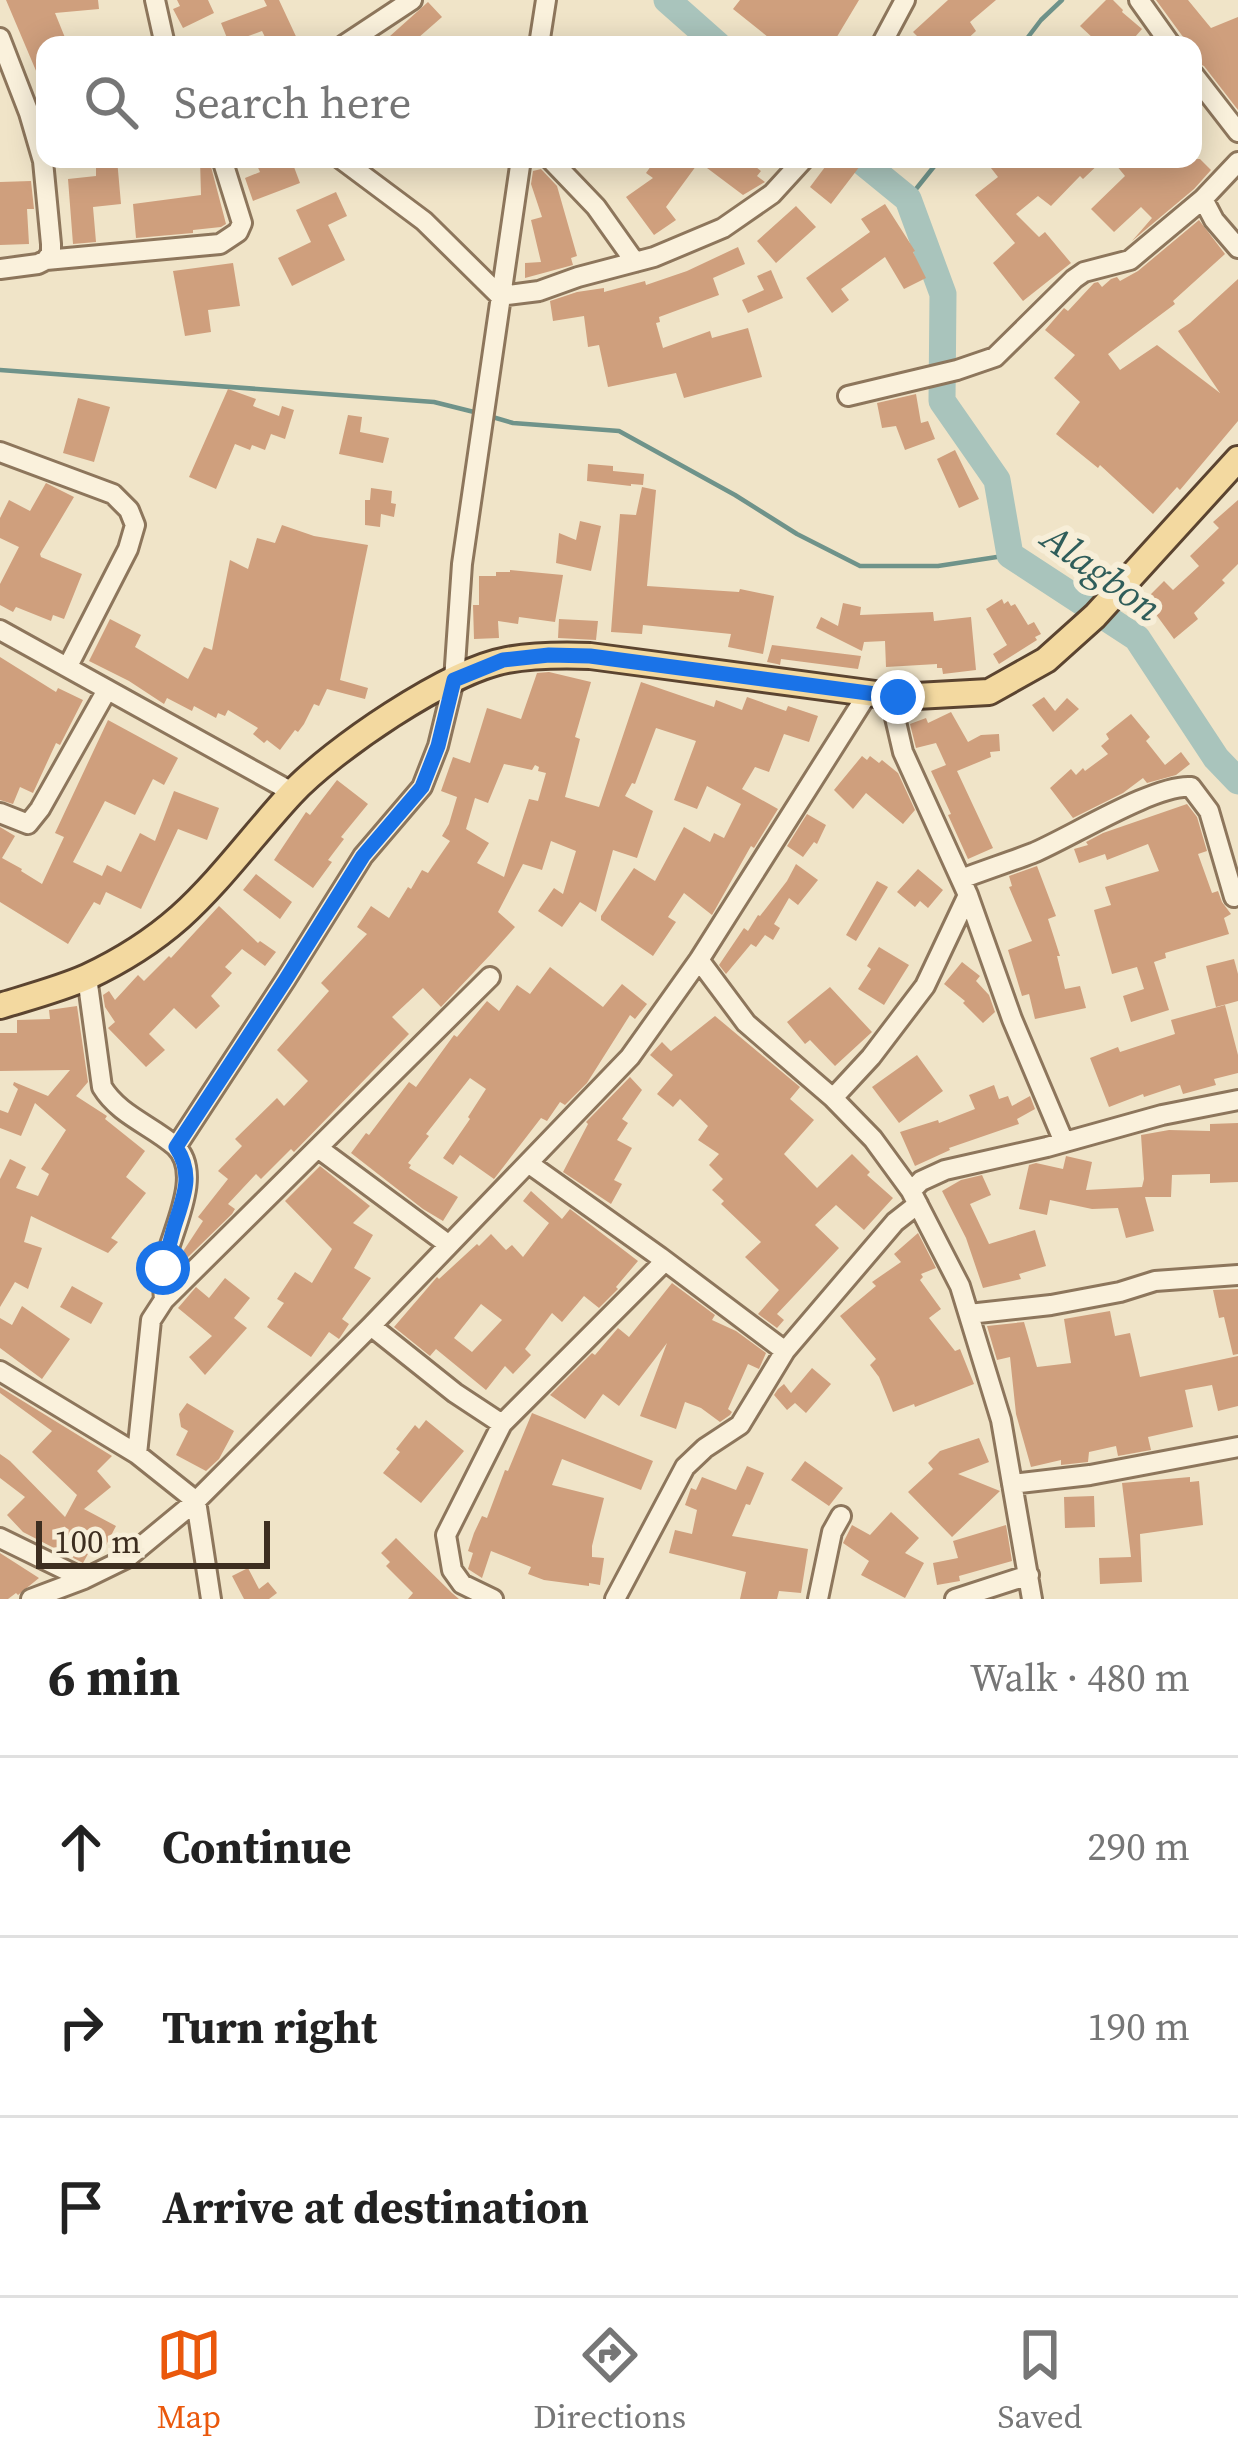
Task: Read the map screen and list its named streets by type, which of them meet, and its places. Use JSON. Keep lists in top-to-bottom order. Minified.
{"water":["Alagbon"],"scale_bar":"100 m","page":{"search":"Search here","scale":"100 m","heading":["6 min","Walk · 480 m"],"list":[["Continue","290 m"],["Turn right","190 m"],"Arrive at destination"],"nav":["Map","Directions","Saved"]}}
